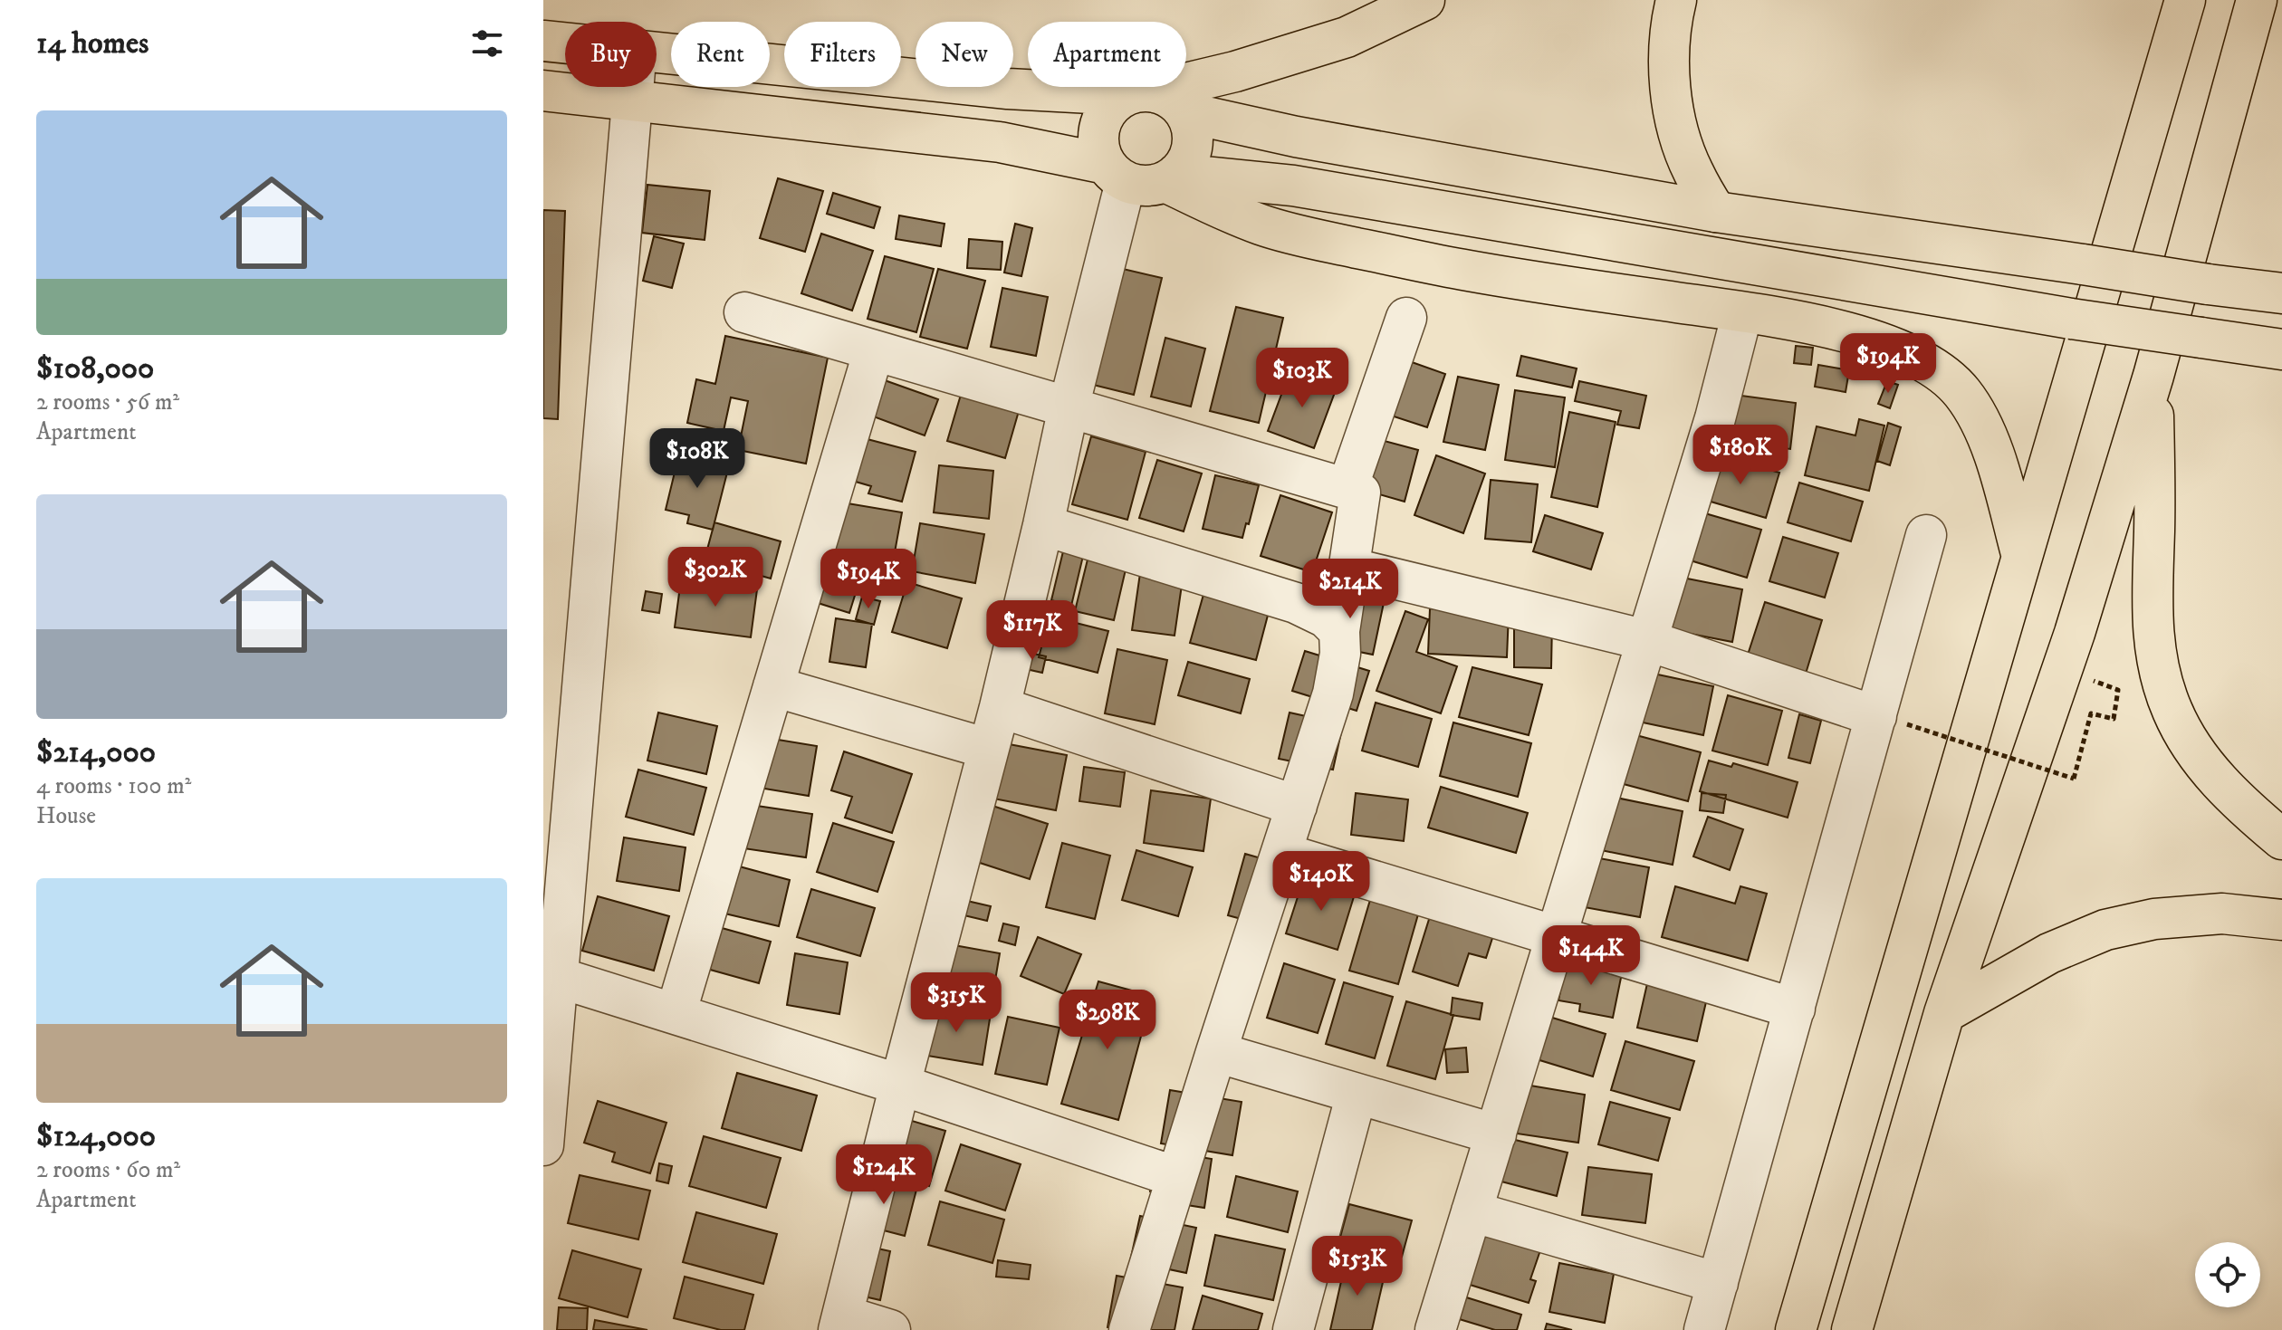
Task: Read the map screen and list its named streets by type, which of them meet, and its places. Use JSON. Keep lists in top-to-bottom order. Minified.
{"page":{"heading":"14 homes","chip":["Buy","Rent","Filters","New","Apartment"],"list":[{"name":"$108,000","note":"2 rooms · 56 m² · Apartment"},{"name":"$214,000","note":"4 rooms · 100 m² · House"},{"name":"$124,000","note":"2 rooms · 60 m² · Apartment"}],"price":["$194K","$103K","$180K","$108K","$302K","$194K","$214K","$117K","$140K","$144K","$315K","$298K","$124K","$153K"]}}
